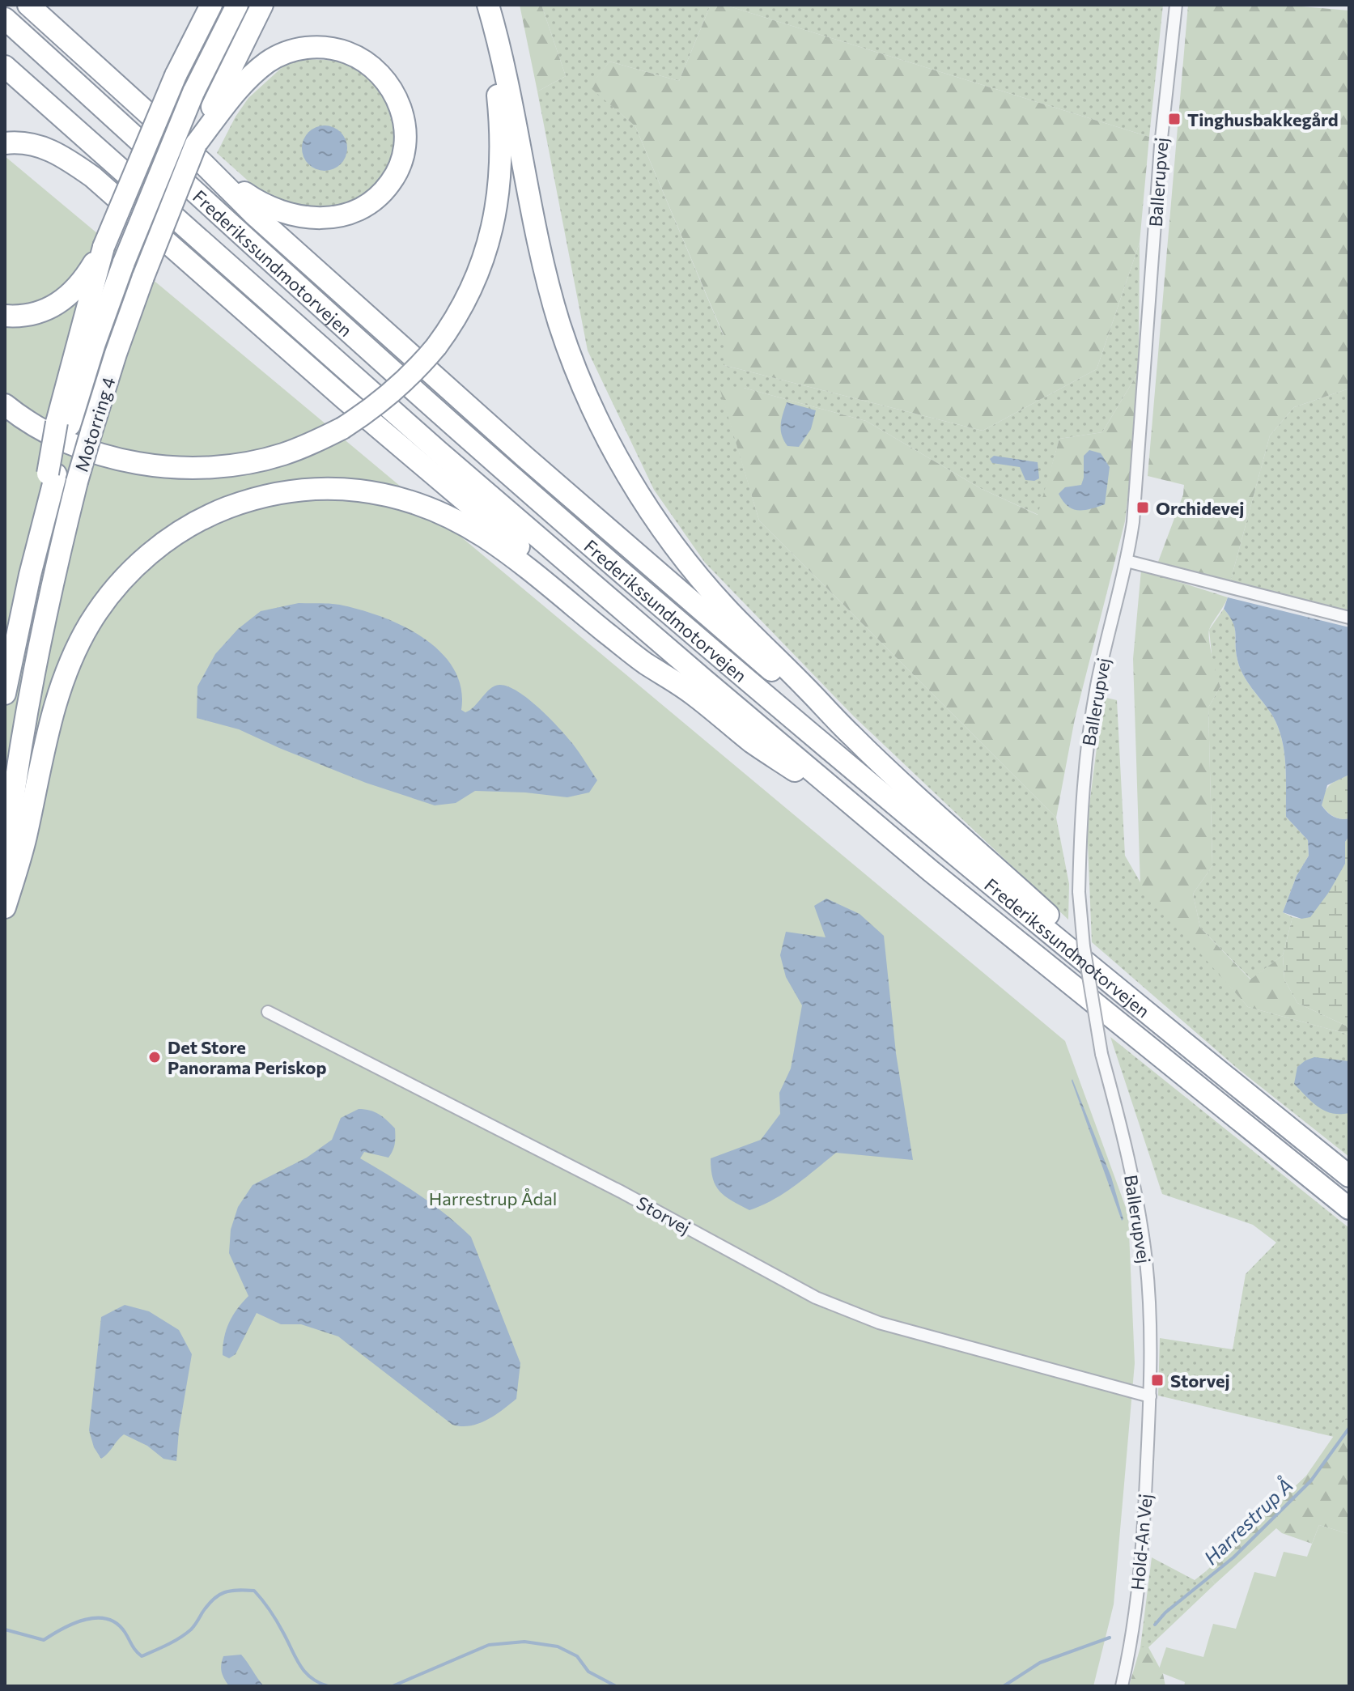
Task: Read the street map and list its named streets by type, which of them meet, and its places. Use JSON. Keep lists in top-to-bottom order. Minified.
{"streets":{"highway":["Frederikssundmotorvejen","Motorring 4"],"street":["Ballerupvej","Storvej","Hold-An Vej"]},"crossings":[["Ballerupvej","Storvej"],["Ballerupvej","Hold-An Vej"],["Storvej","Hold-An Vej"]],"water":["Harrestrup Å"],"parks":["Harrestrup Ådal"],"places":{"transit":["Tinghusbakkegård","Orchidevej","Storvej"],"other":["Det Store Panorama Periskop"]}}
